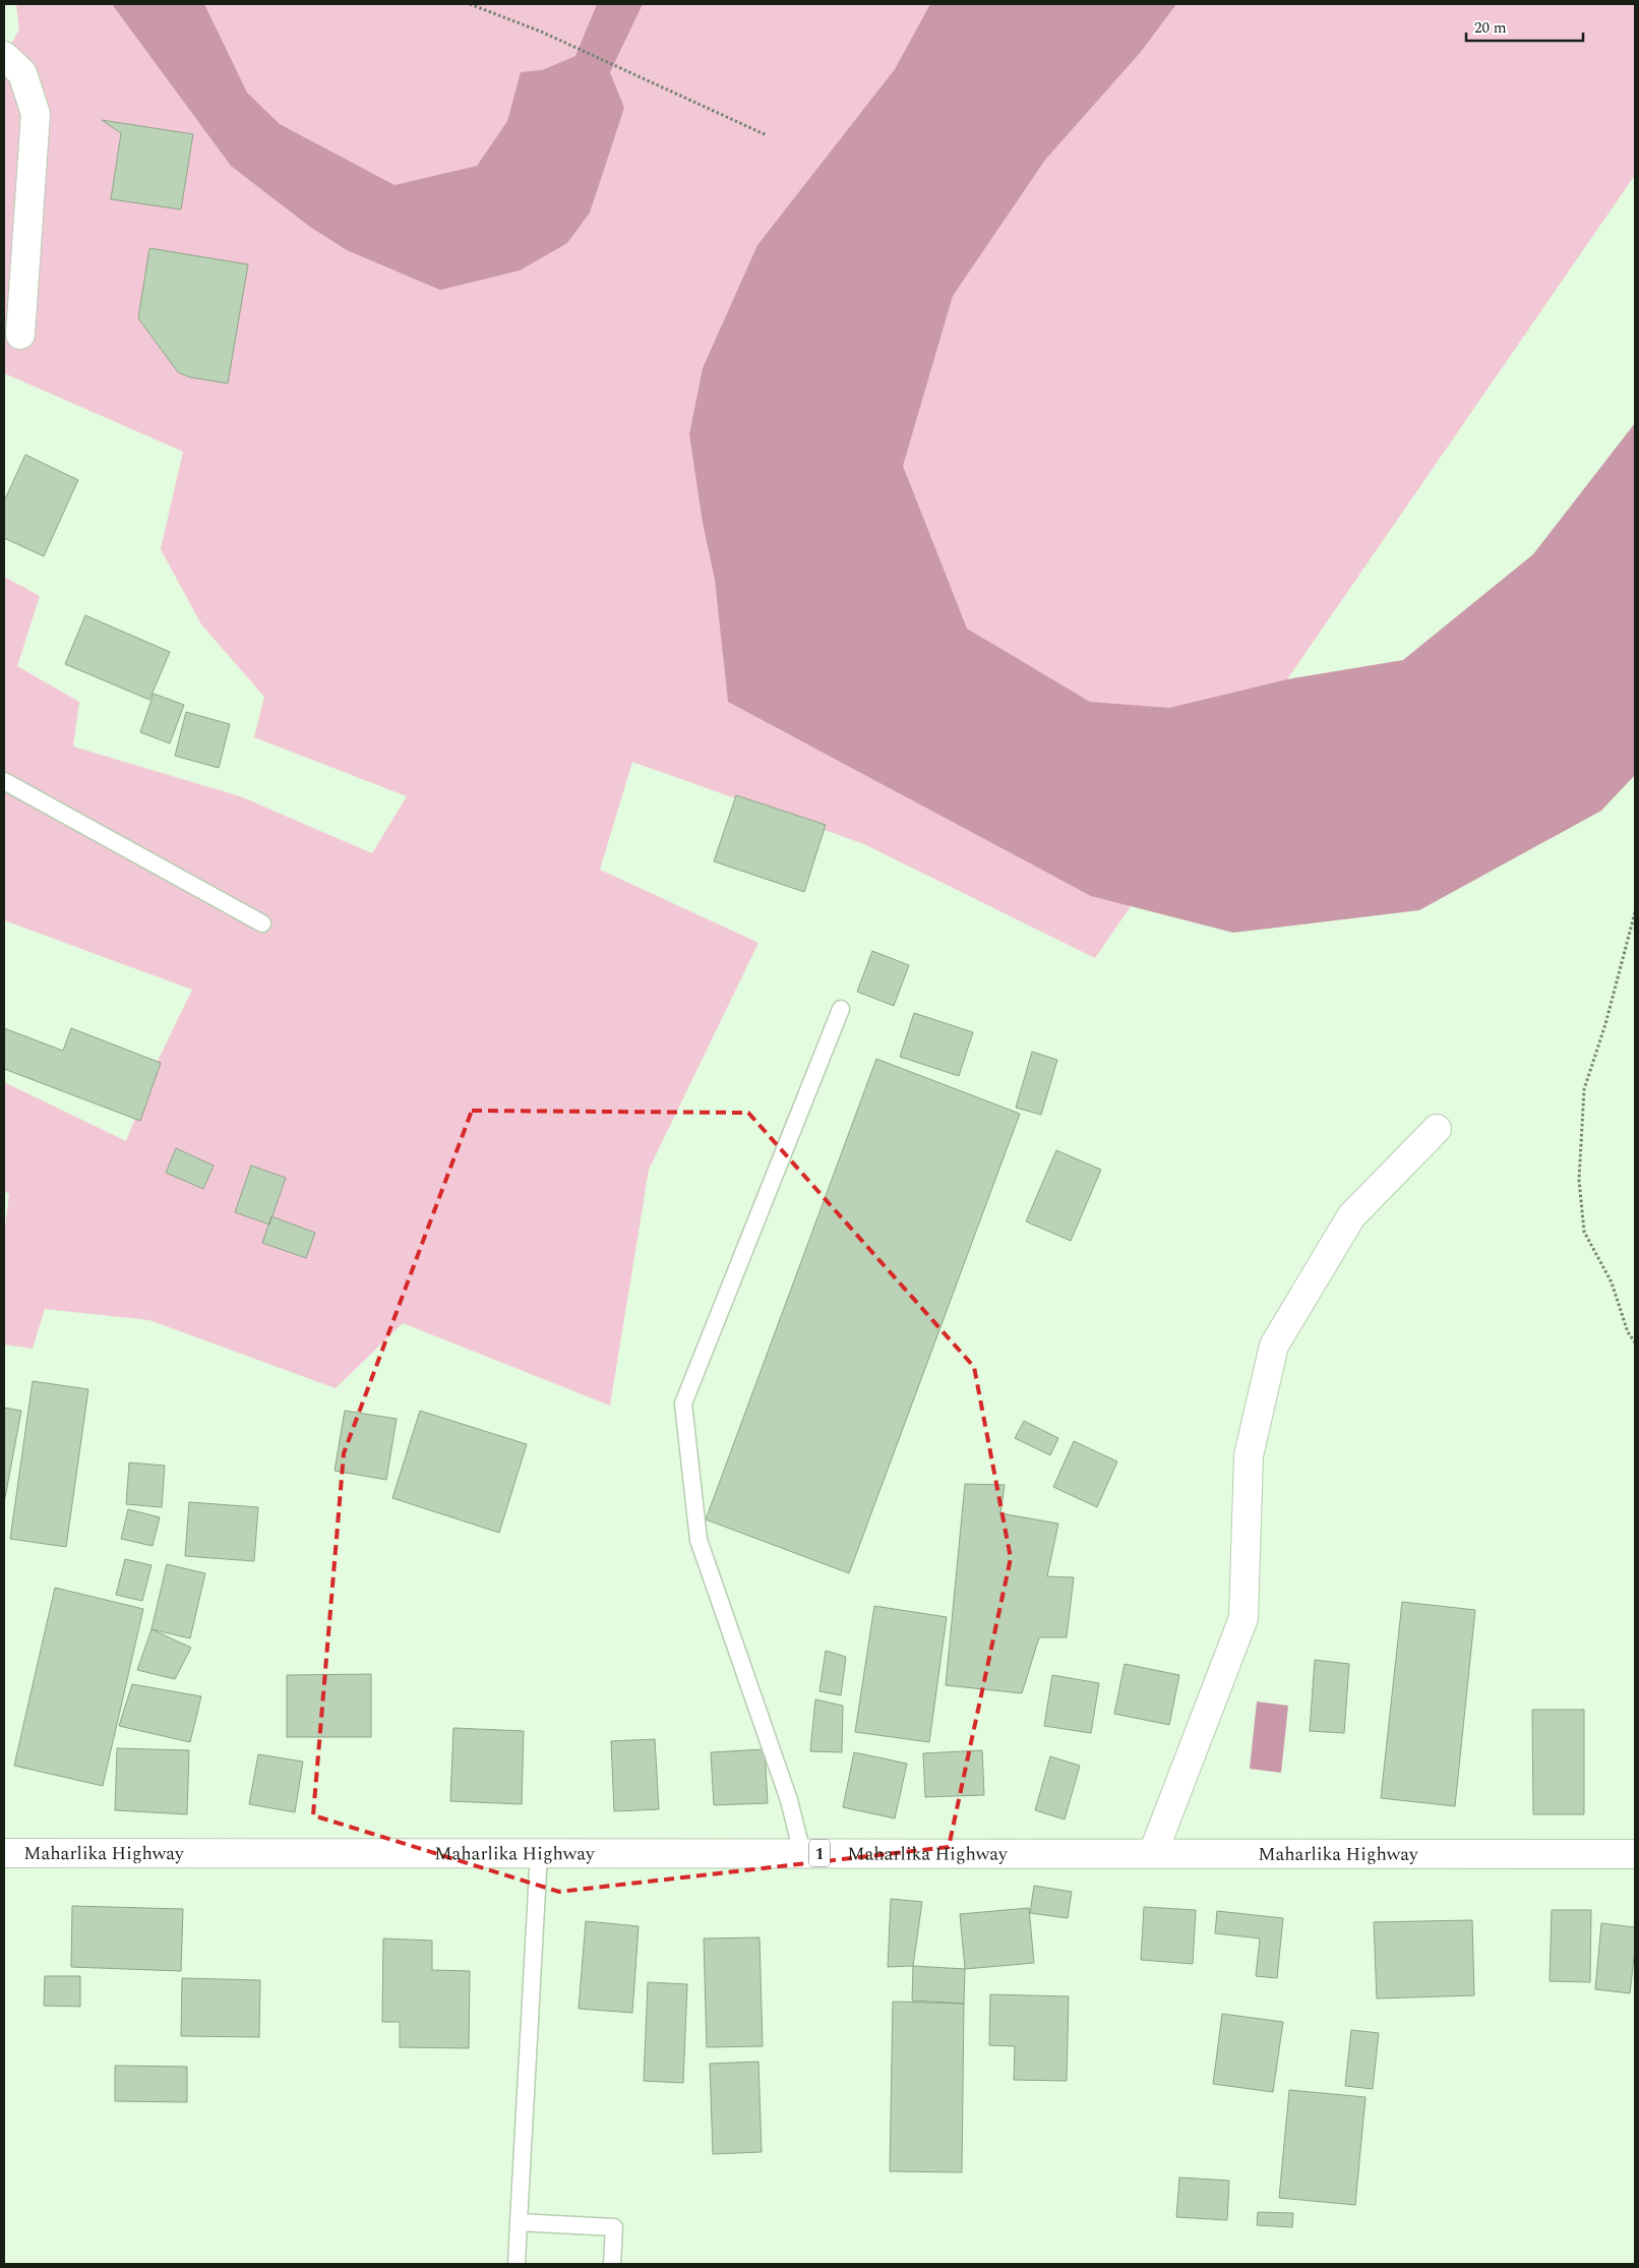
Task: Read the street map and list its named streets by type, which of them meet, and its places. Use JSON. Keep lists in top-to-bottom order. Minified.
{"streets":{"main road":["Maharlika Highway","1"]},"scale_bar":"20 m"}
